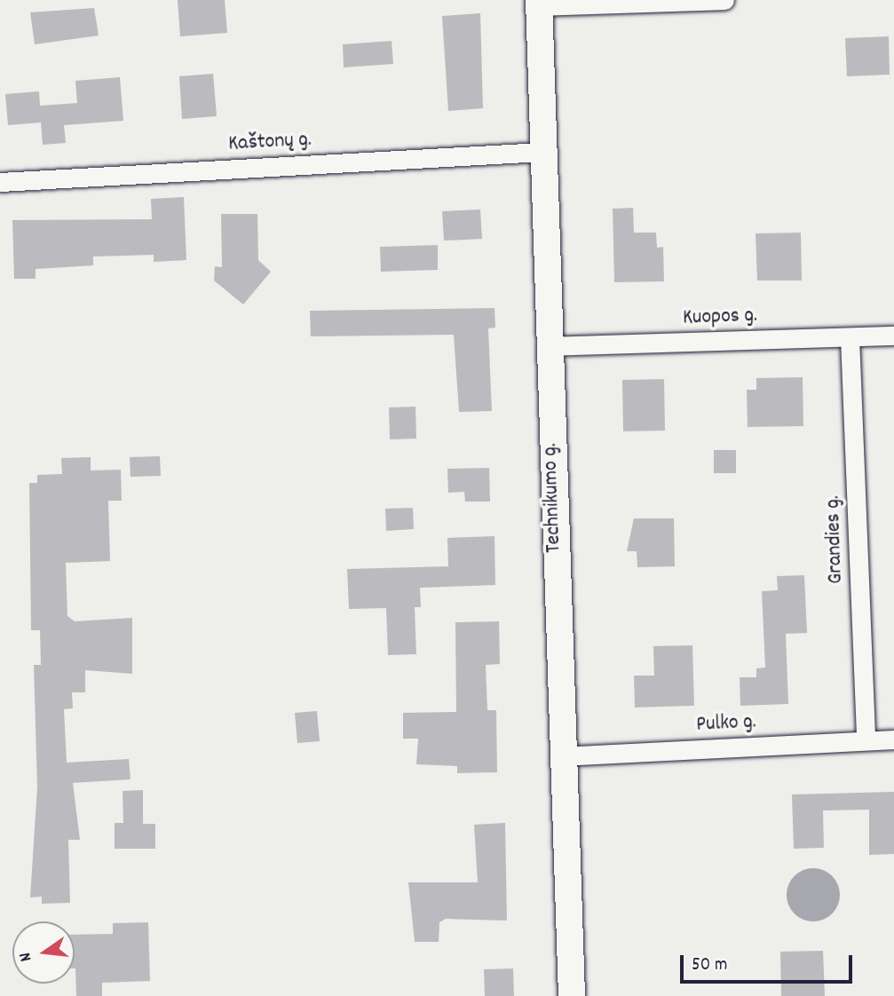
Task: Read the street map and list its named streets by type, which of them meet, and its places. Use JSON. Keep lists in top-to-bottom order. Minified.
{"streets":{"street":["Kaštonų g.","Kuopos g.","Technikumo g.","Grandies g.","Pulko g."]},"crossings":[["Kaštonų g.","Technikumo g."],["Kuopos g.","Technikumo g."],["Kuopos g.","Grandies g."],["Technikumo g.","Pulko g."],["Grandies g.","Pulko g."]],"scale_bar":"50 m","north":"left"}
